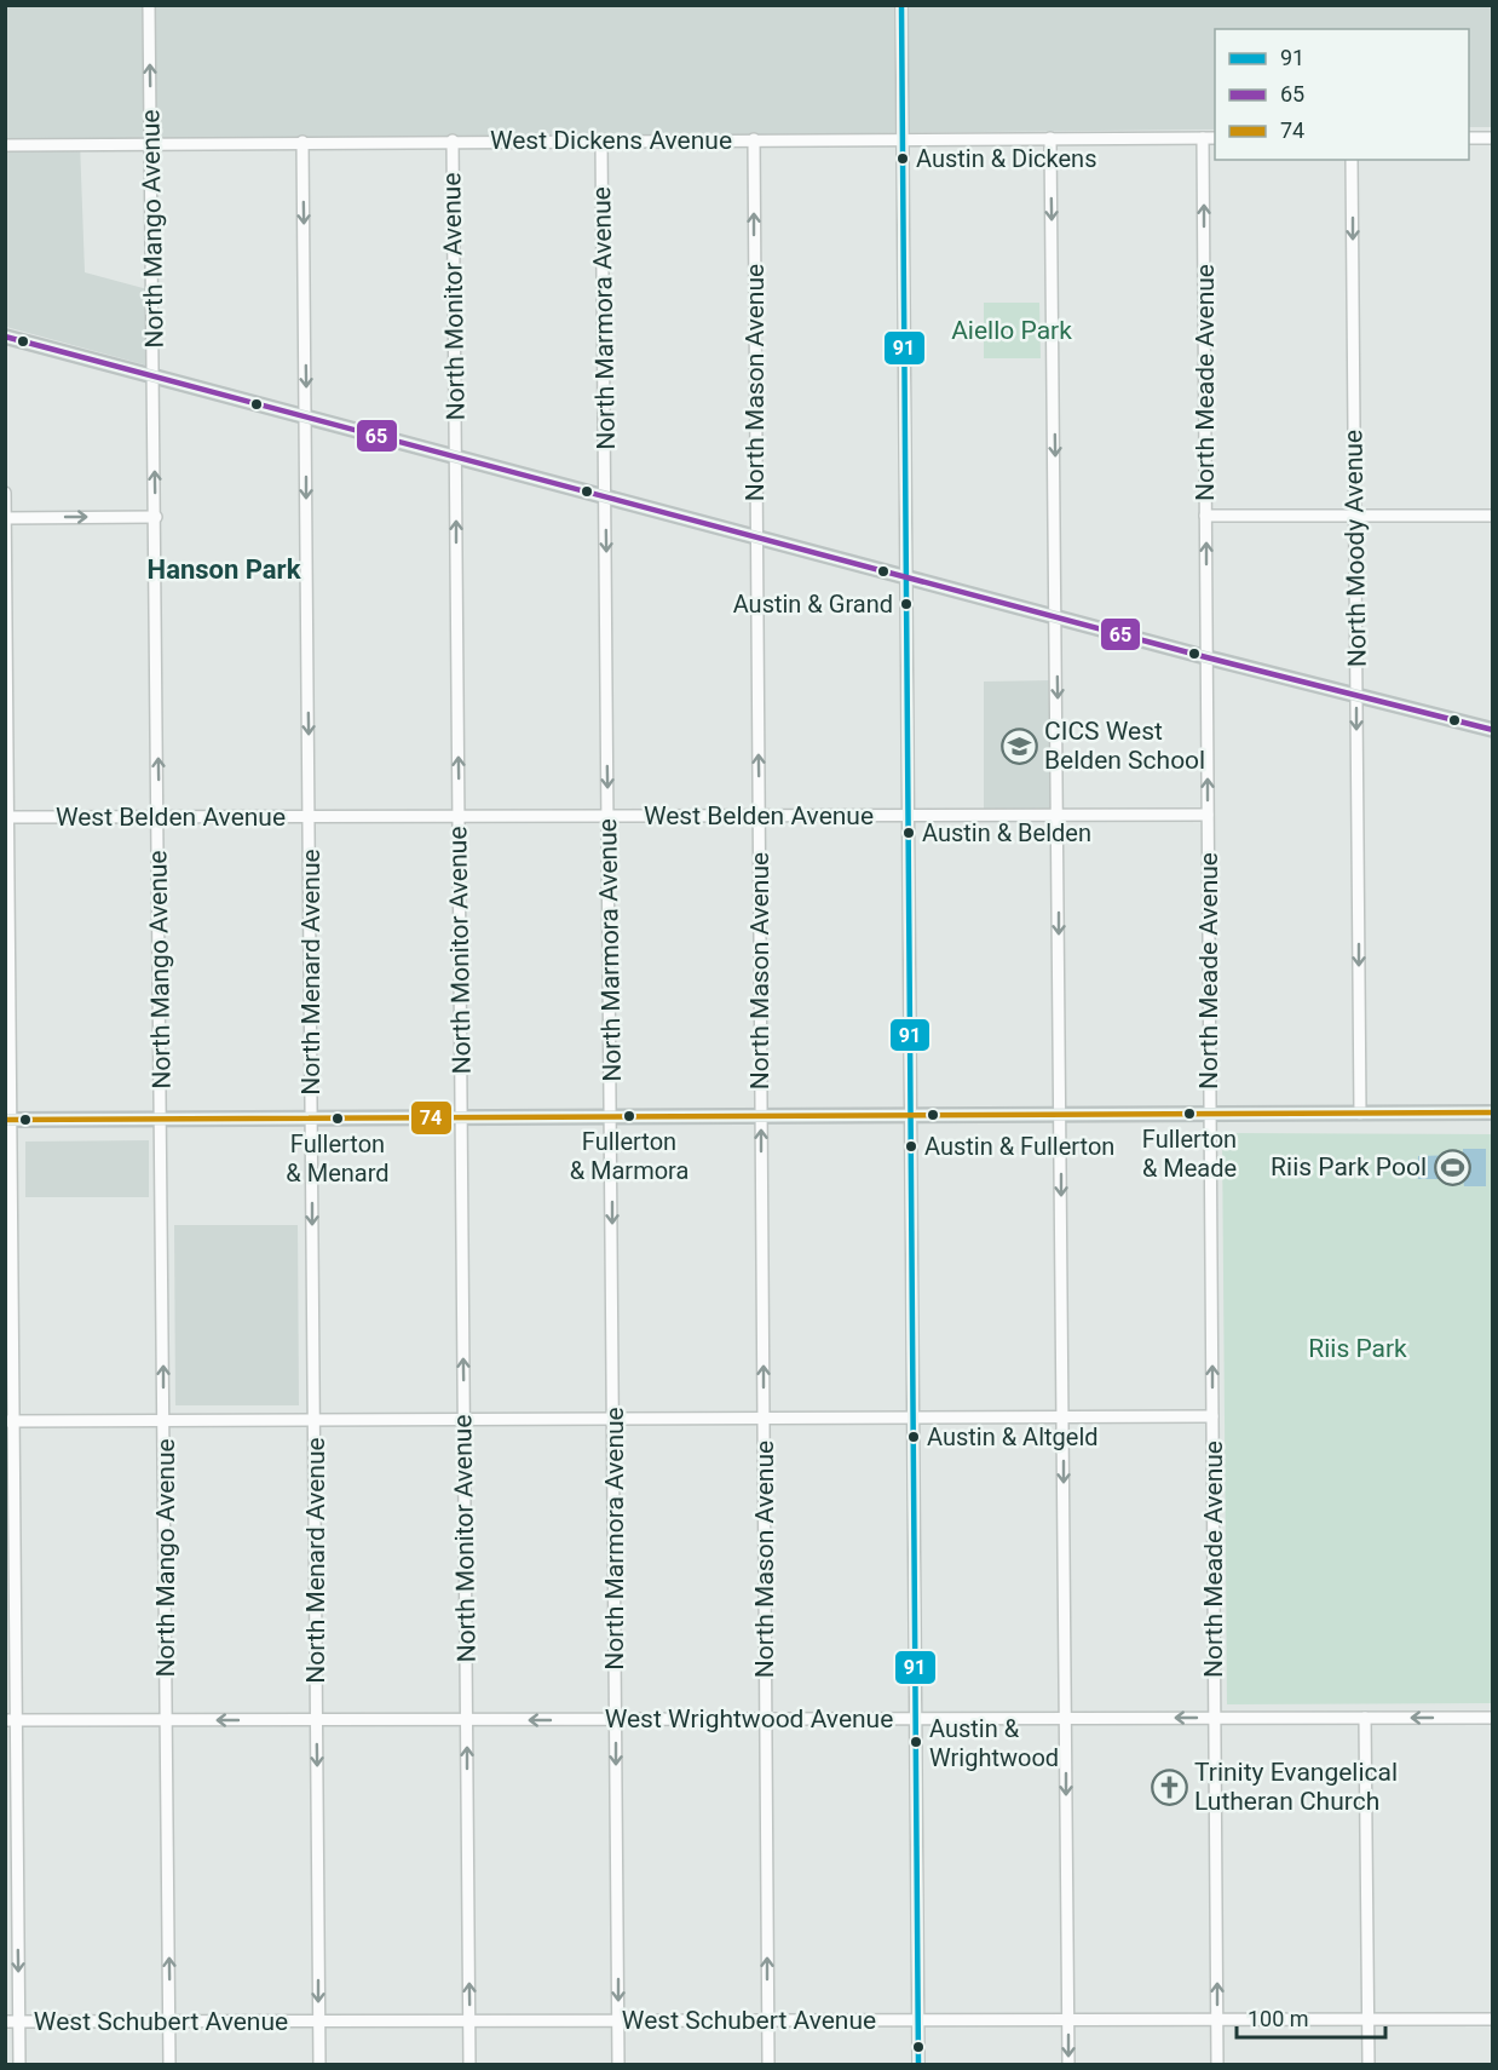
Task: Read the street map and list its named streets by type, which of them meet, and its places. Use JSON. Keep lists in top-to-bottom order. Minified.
{"streets":{"street":["West Dickens Avenue","North Mango Avenue","North Monitor Avenue","North Marmora Avenue","North Mason Avenue","North Meade Avenue","North Moody Avenue","West Belden Avenue","North Menard Avenue","West Wrightwood Avenue","West Schubert Avenue"]},"crossings":[["West Dickens Avenue","North Mango Avenue"],["West Dickens Avenue","North Monitor Avenue"],["West Dickens Avenue","North Marmora Avenue"],["West Dickens Avenue","North Mason Avenue"],["West Dickens Avenue","North Meade Avenue"],["West Dickens Avenue","North Menard Avenue"],["North Mango Avenue","West Belden Avenue"],["North Mango Avenue","West Wrightwood Avenue"],["North Mango Avenue","West Schubert Avenue"],["North Monitor Avenue","West Belden Avenue"],["North Monitor Avenue","West Wrightwood Avenue"],["North Monitor Avenue","West Schubert Avenue"],["North Marmora Avenue","West Belden Avenue"],["North Marmora Avenue","West Wrightwood Avenue"],["North Marmora Avenue","West Schubert Avenue"],["North Mason Avenue","West Belden Avenue"],["North Mason Avenue","West Wrightwood Avenue"],["North Mason Avenue","West Schubert Avenue"],["North Meade Avenue","West Belden Avenue"],["North Meade Avenue","West Wrightwood Avenue"],["North Meade Avenue","West Schubert Avenue"],["West Belden Avenue","North Menard Avenue"],["North Menard Avenue","West Wrightwood Avenue"],["North Menard Avenue","West Schubert Avenue"]],"one_way":["North Mango Avenue","North Monitor Avenue","North Marmora Avenue","North Mason Avenue","North Meade Avenue","North Moody Avenue","North Menard Avenue","West Wrightwood Avenue"],"districts":["Hanson Park"],"parks":["Aiello Park","Riis Park"],"places":{"other":["Austin & Dickens","Austin & Grand","Austin & Belden","Fullerton & Meade","Fullerton & Marmora","Fullerton & Menard","Austin & Fullerton","Austin & Altgeld","Austin & Wrightwood"],"school or university":["CICS West Belden School"],"sports":["Riis Park Pool"],"church":["Trinity Evangelical Lutheran Church"]},"lines":["transit line 91","transit line 65","transit line 74"],"legend":["91","65","74"],"scale_bar":"100 m"}
